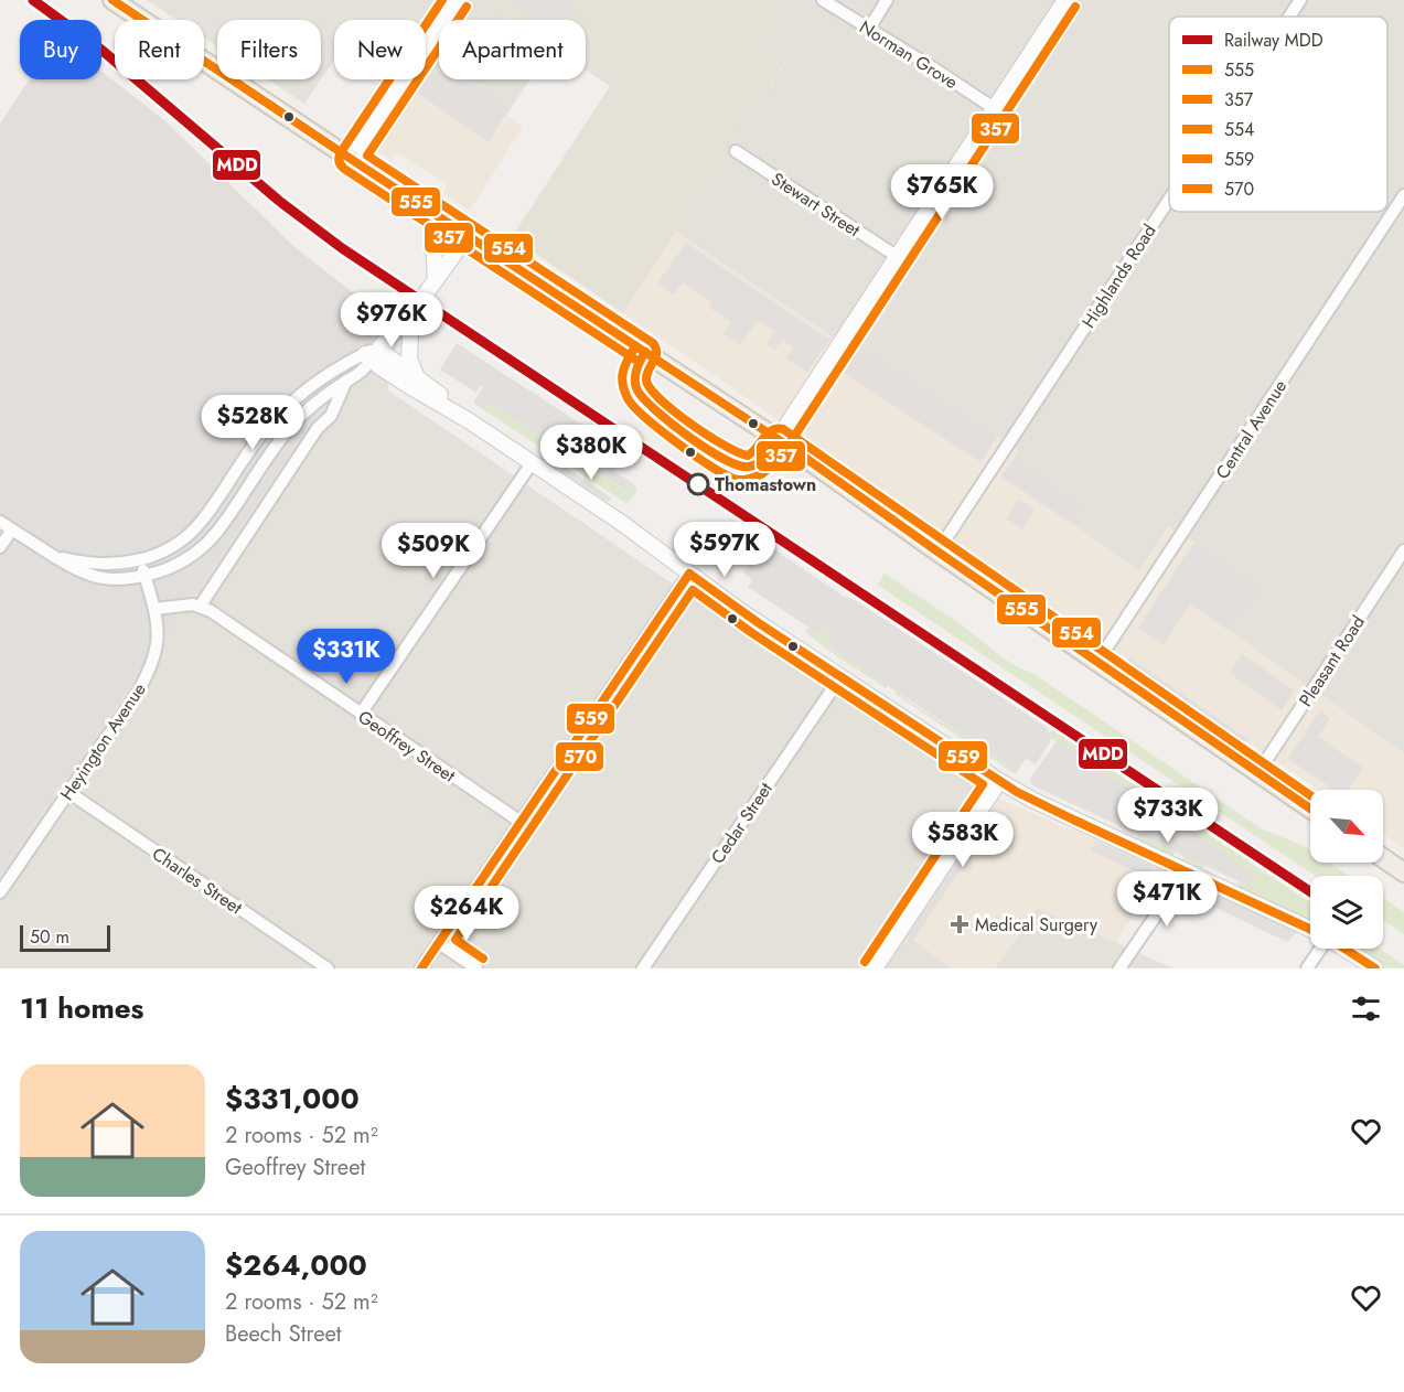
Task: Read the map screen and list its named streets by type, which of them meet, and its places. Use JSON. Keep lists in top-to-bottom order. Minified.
{"streets":{"street":["Norman Grove","Stewart Street","Highlands Road","Central Avenue","Pleasant Road","Heyington Avenue","Geoffrey Street","Cedar Street","Charles Street"]},"crossings":[["Heyington Avenue","Charles Street"]],"places":{"other":["Thomastown"],"health":["Medical Surgery"]},"lines":["rail line MDD","transit line 555","transit line 357","transit line 554","transit line 559","transit line 570"],"legend":["Railway MDD","555","357","554","559","570"],"scale_bar":"50 m","north":"bottom right","page":{"chip":["Buy","Rent","Filters","New","Apartment"],"price":["$765K","$976K","$528K","$380K","$597K","$509K","$331K","$733K","$583K","$471K","$264K"],"scale":"50 m","heading":"11 homes","list":[{"name":"$331,000","note":"2 rooms · 52 m² · Geoffrey Street"},{"name":"$264,000","note":"2 rooms · 52 m² · Beech Street"}]}}
